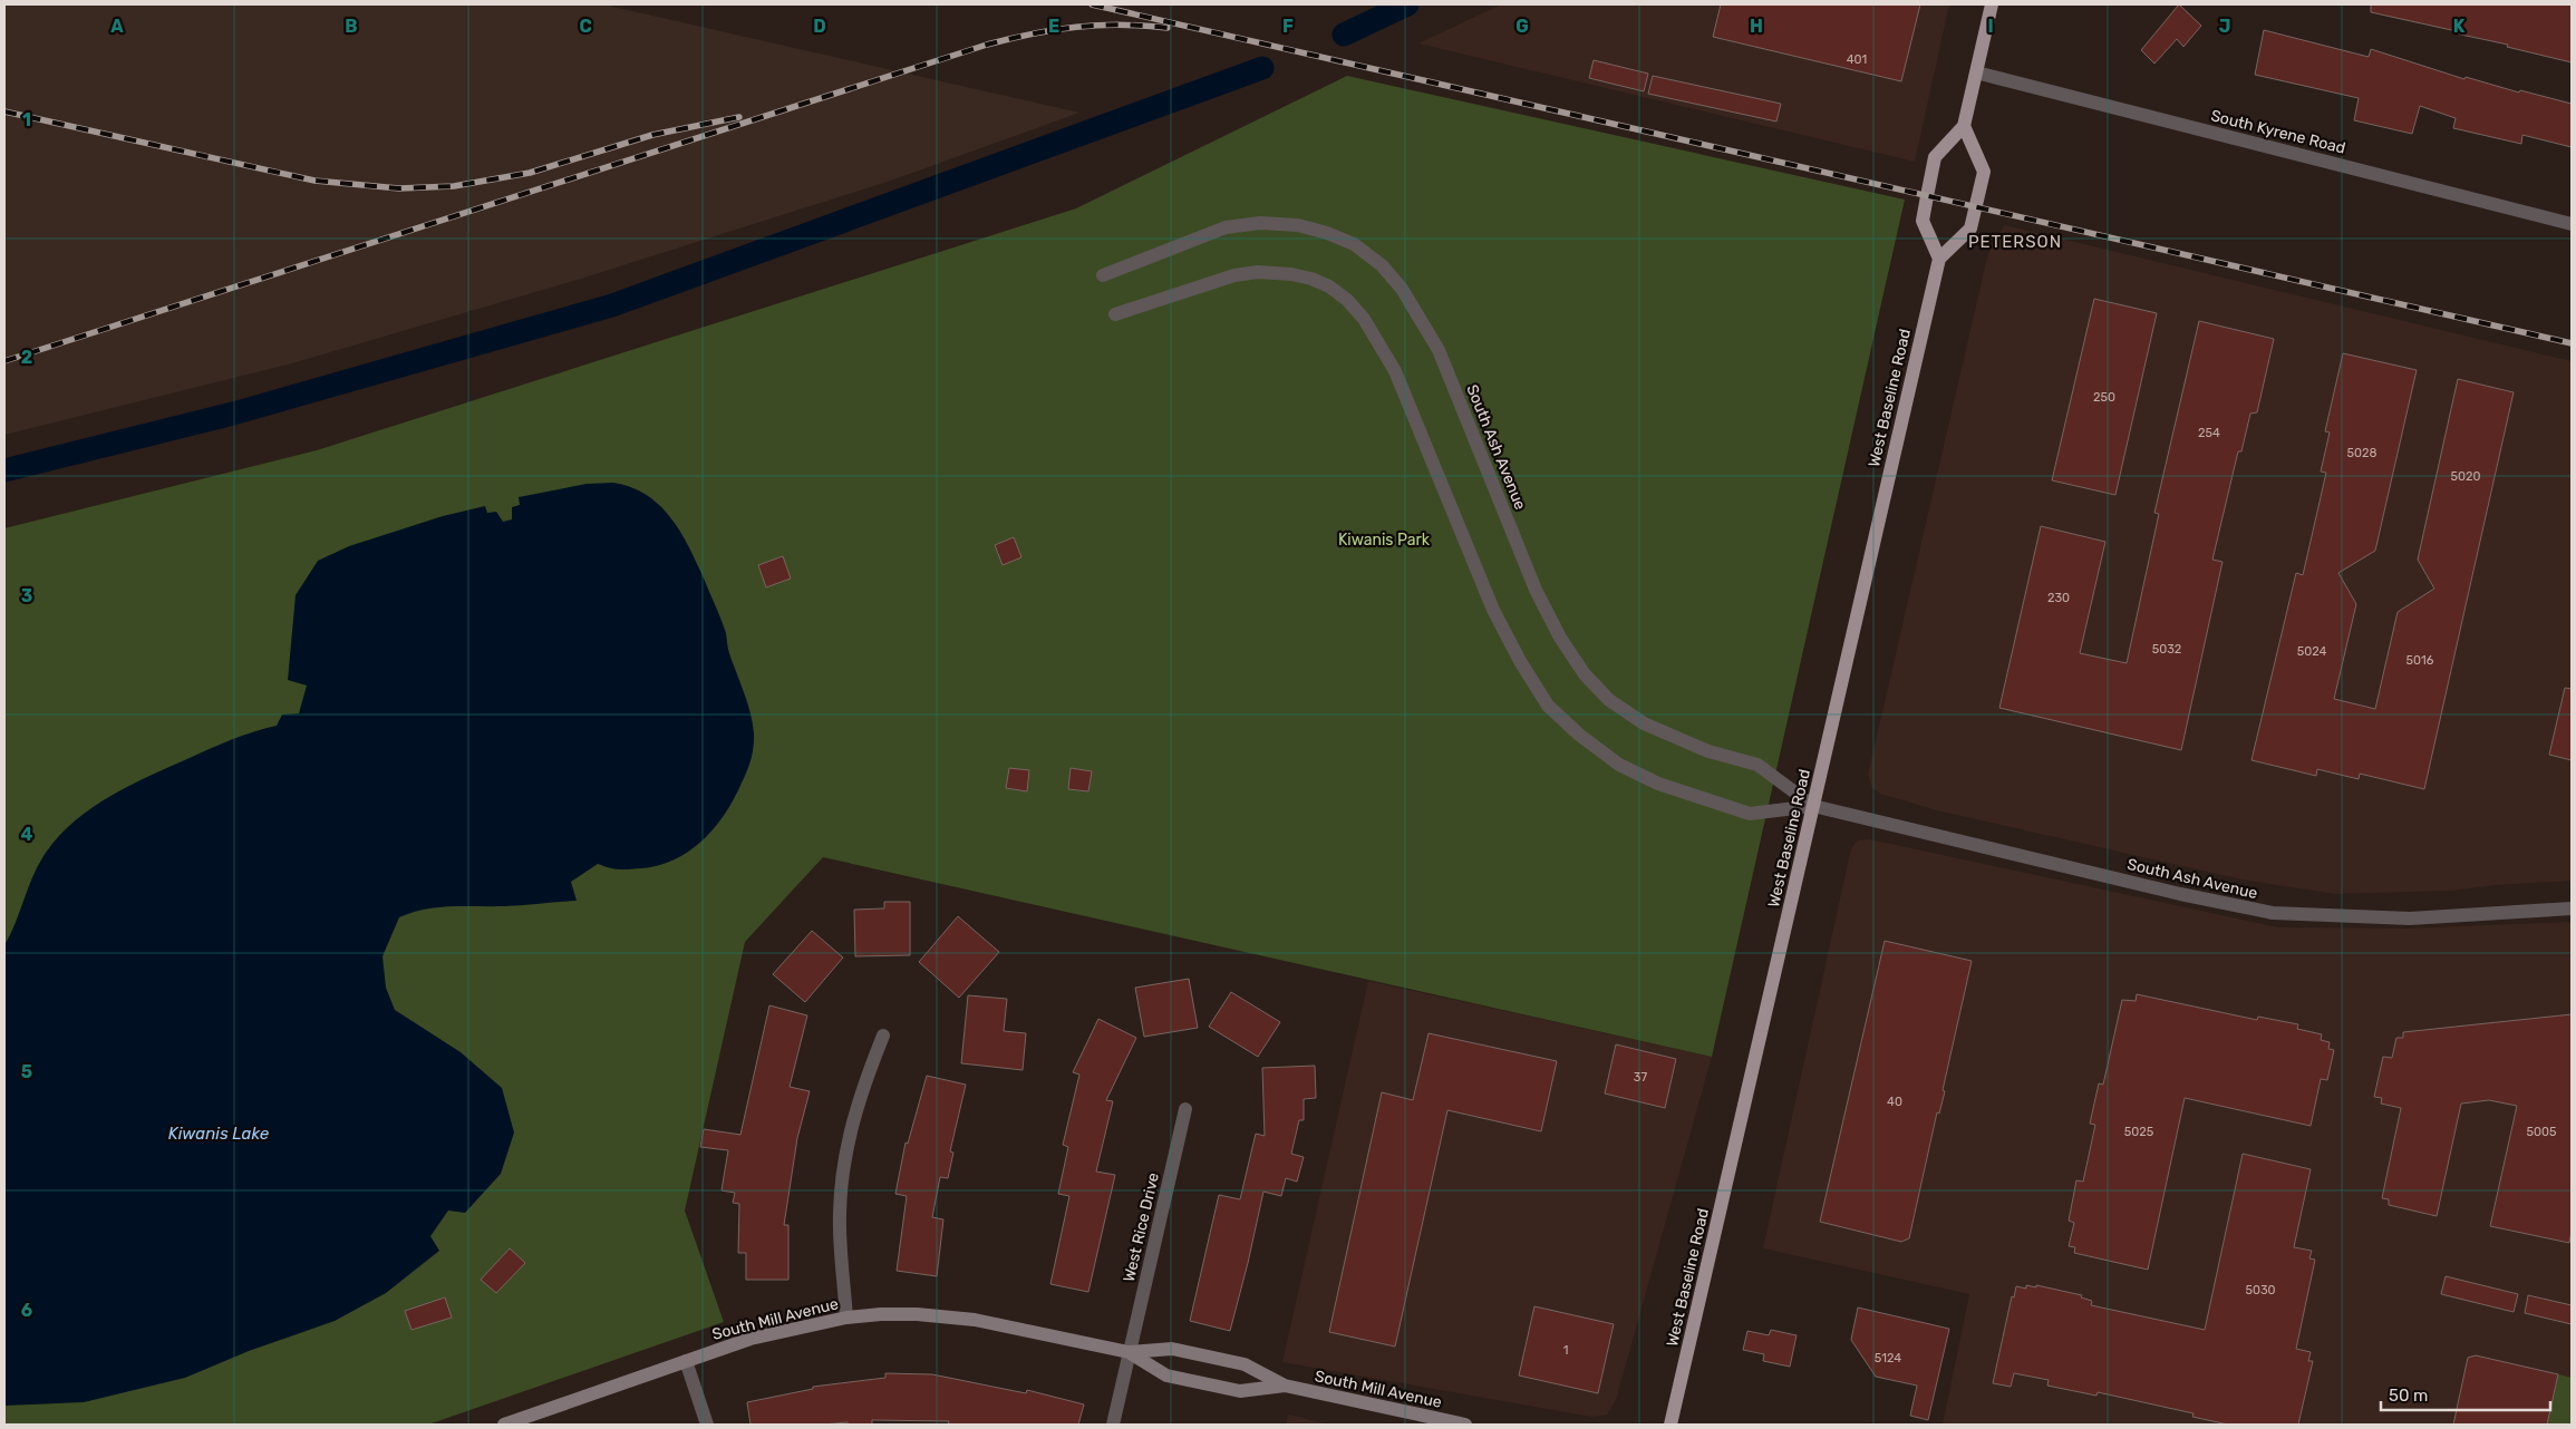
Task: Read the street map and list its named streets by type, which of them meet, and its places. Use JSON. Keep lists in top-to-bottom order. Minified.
{"streets":{"main road":["West Baseline Road"],"street":["South Kyrene Road","South Ash Avenue","West Rice Drive","South Mill Avenue"]},"crossings":[["West Baseline Road","South Ash Avenue"],["West Rice Drive","South Mill Avenue"]],"districts":["PETERSON"],"water":["Kiwanis Lake"],"parks":["Kiwanis Park"],"house_numbers":["401","250","254","5028","5020","230","5032","5024","5016","37","40","5025","5005","5030","1","5124"],"scale_bar":"50 m","grid":{"columns":["A","B","C","D","E","F","G","H","I","J","K"],"rows":["1","2","3","4","5","6"]}}
